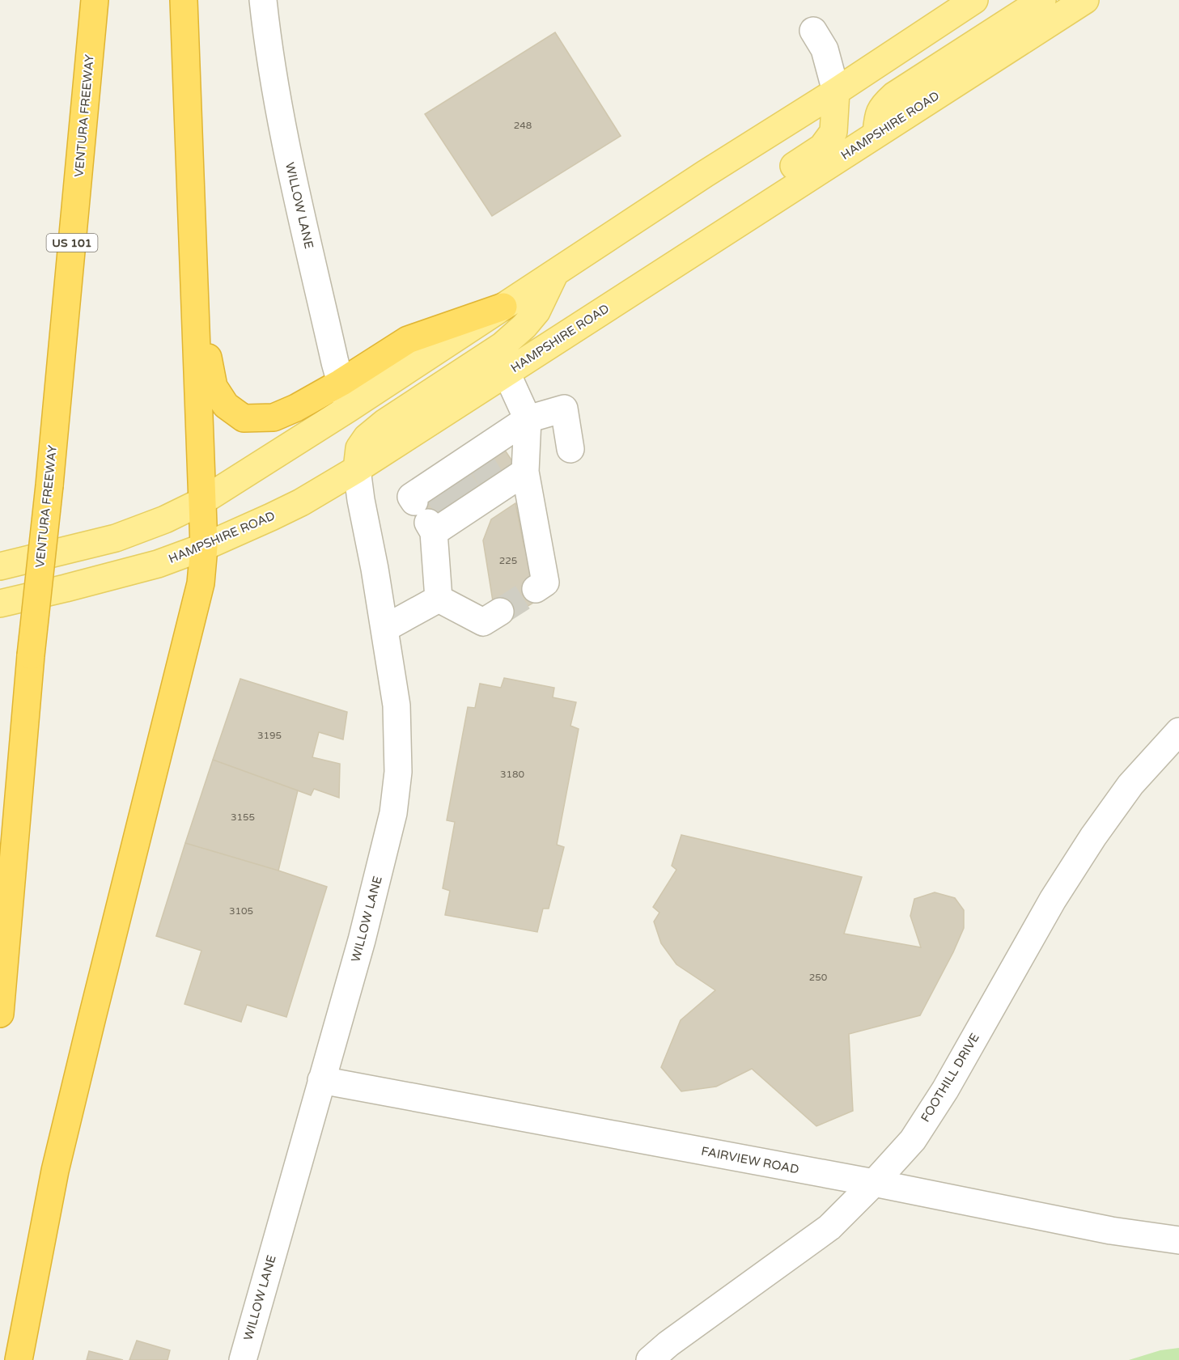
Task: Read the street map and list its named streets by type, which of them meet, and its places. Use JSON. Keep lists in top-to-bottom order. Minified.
{"streets":{"highway":["VENTURA FREEWAY","US 101"],"main road":["HAMPSHIRE ROAD"],"street":["WILLOW LANE","FOOTHILL DRIVE","FAIRVIEW ROAD"]},"crossings":[["HAMPSHIRE ROAD","WILLOW LANE"],["WILLOW LANE","FAIRVIEW ROAD"],["FOOTHILL DRIVE","FAIRVIEW ROAD"]],"house_numbers":["248","225","3195","3180","3155","3105","250"]}
